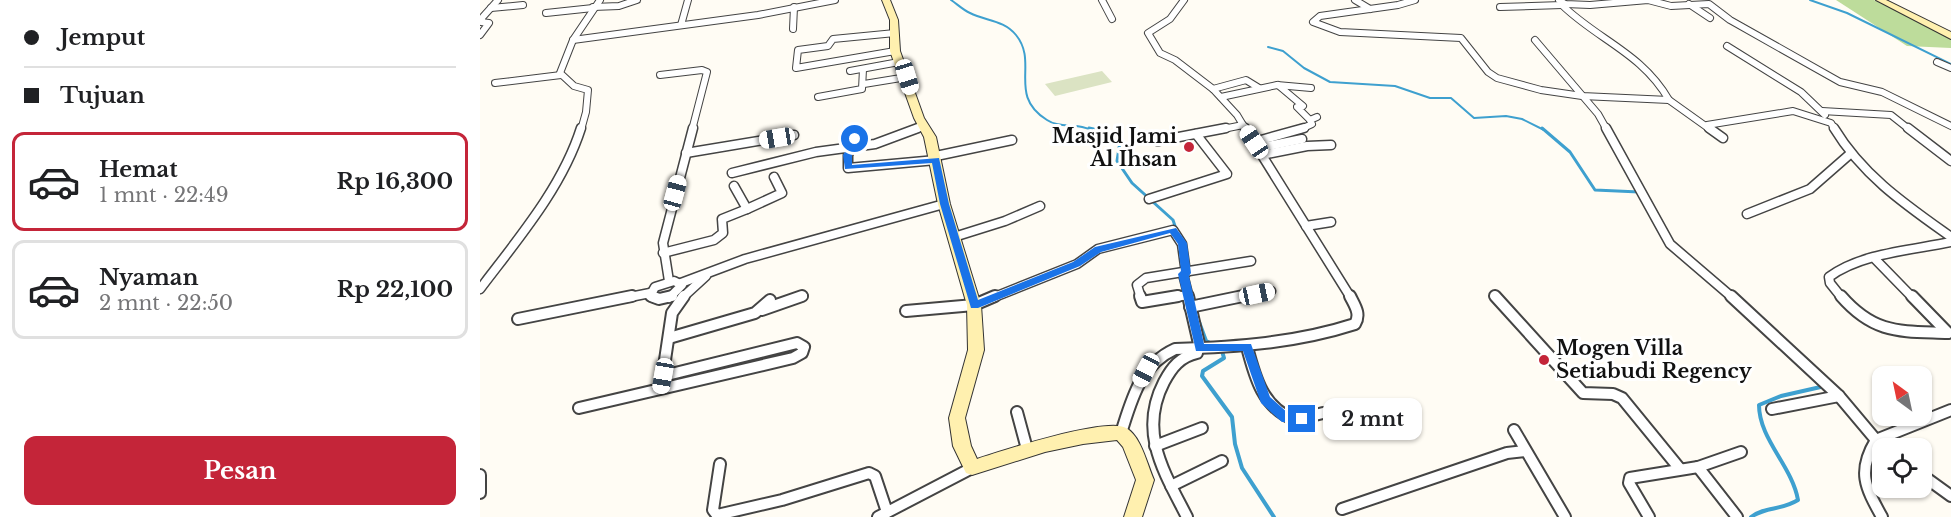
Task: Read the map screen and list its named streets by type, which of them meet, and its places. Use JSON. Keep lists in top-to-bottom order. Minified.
{"places":["Masjid Jami Al Ihsan","Mogen Villa Setiabudi Regency"],"north":"top left","page":{"banner":["Jemput","Tujuan"],"list":[{"name":"Hemat","note":"1 mnt · 22:49","value":"Rp 16,300"},{"name":"Nyaman","note":"2 mnt · 22:50","value":"Rp 22,100"}],"bubble":"2 mnt","buttons":"Pesan"}}
